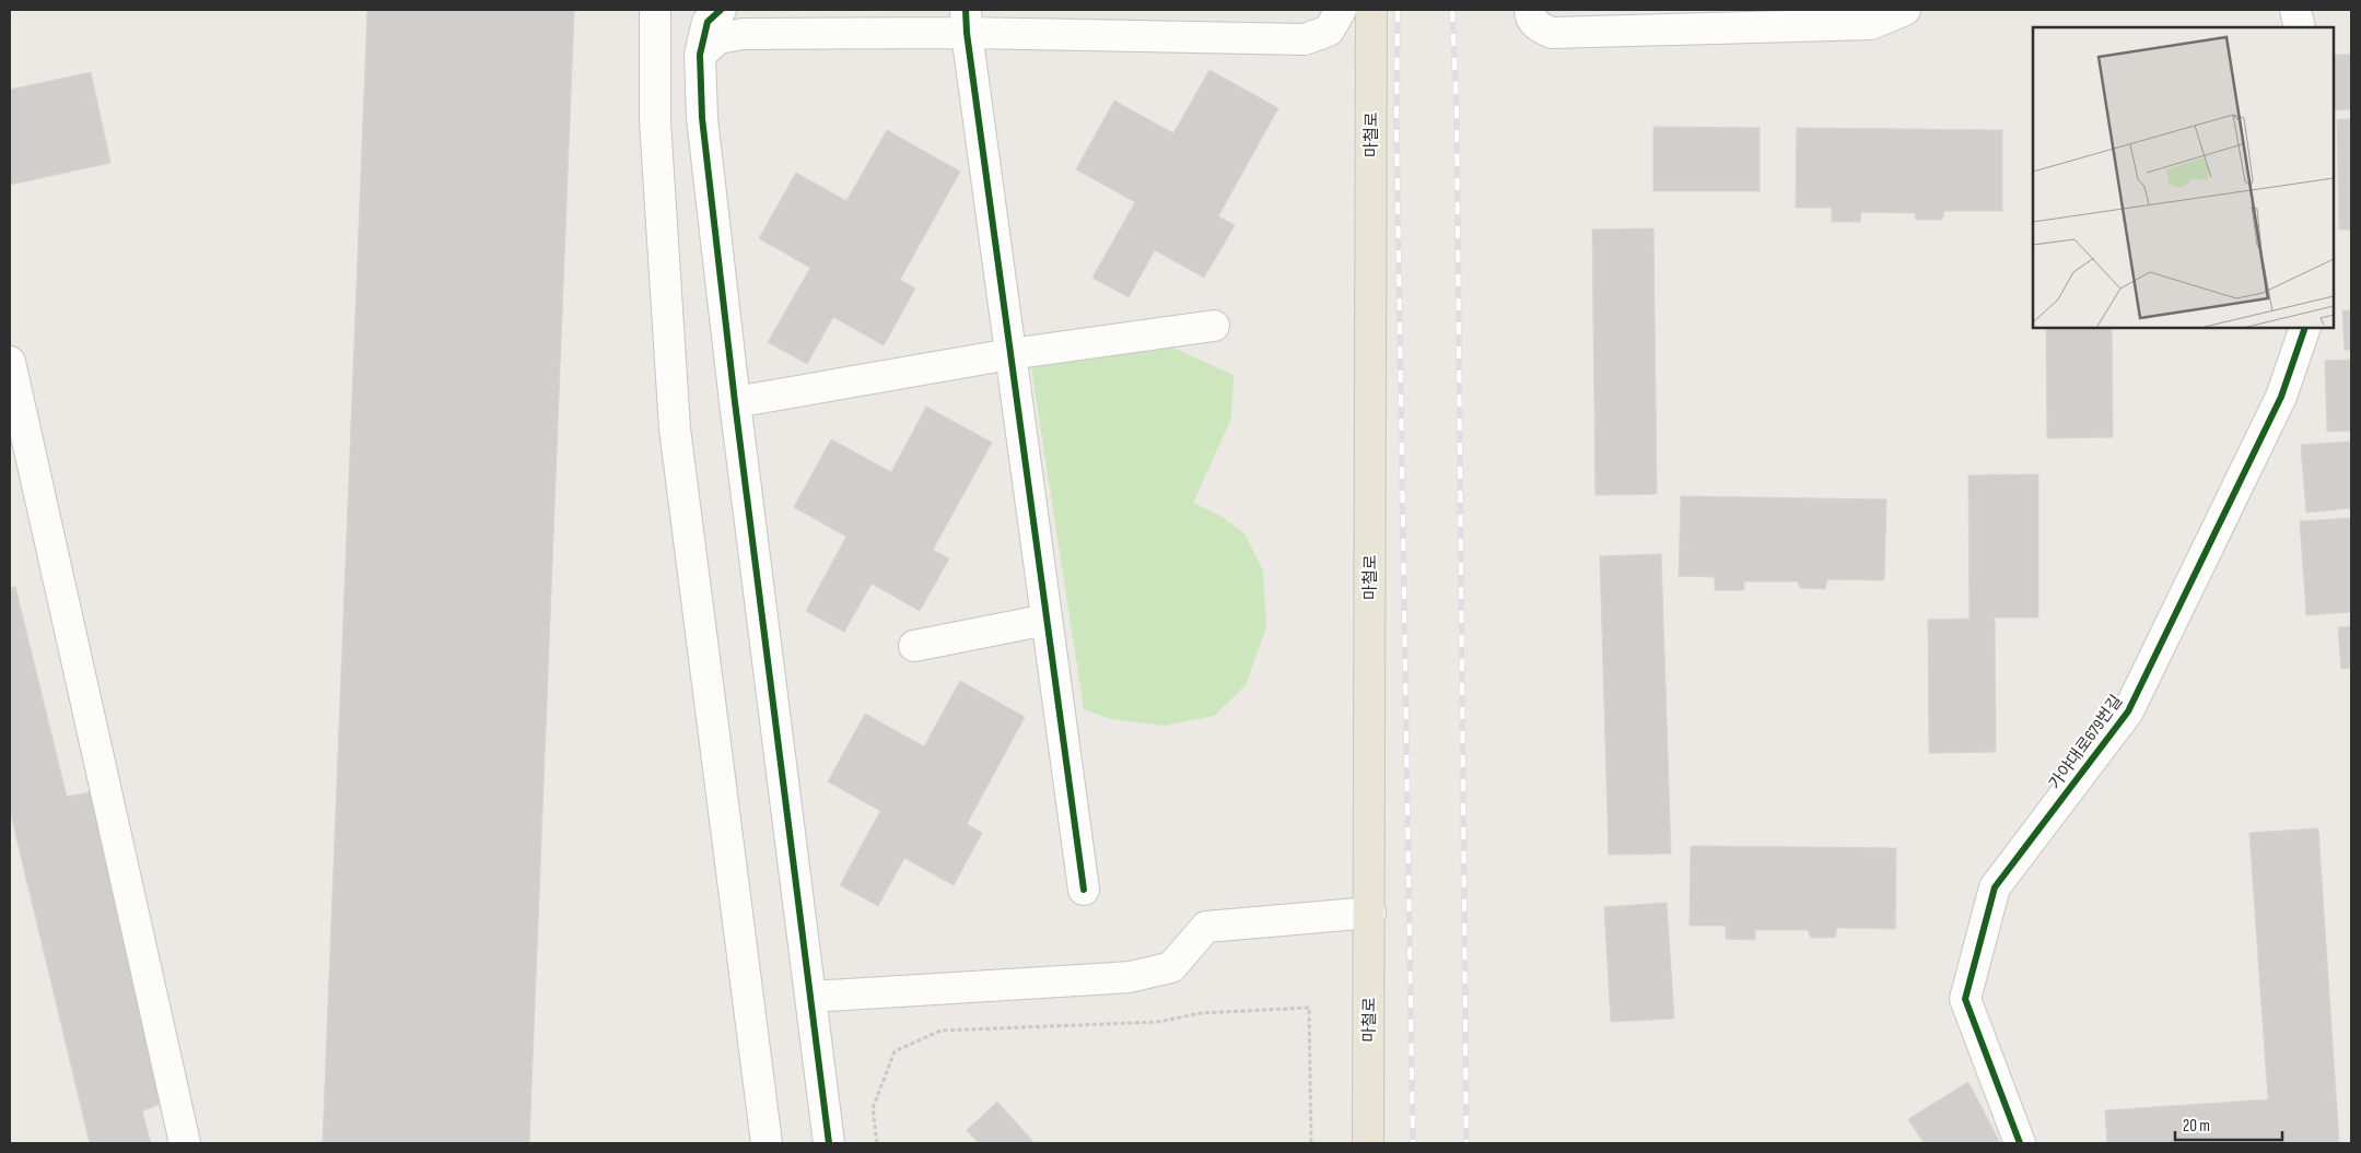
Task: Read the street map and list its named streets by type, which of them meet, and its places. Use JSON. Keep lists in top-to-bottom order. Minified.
{"streets":{"main road":["마철로"],"street":["가야대로679번길"]},"scale_bar":"20 m"}
